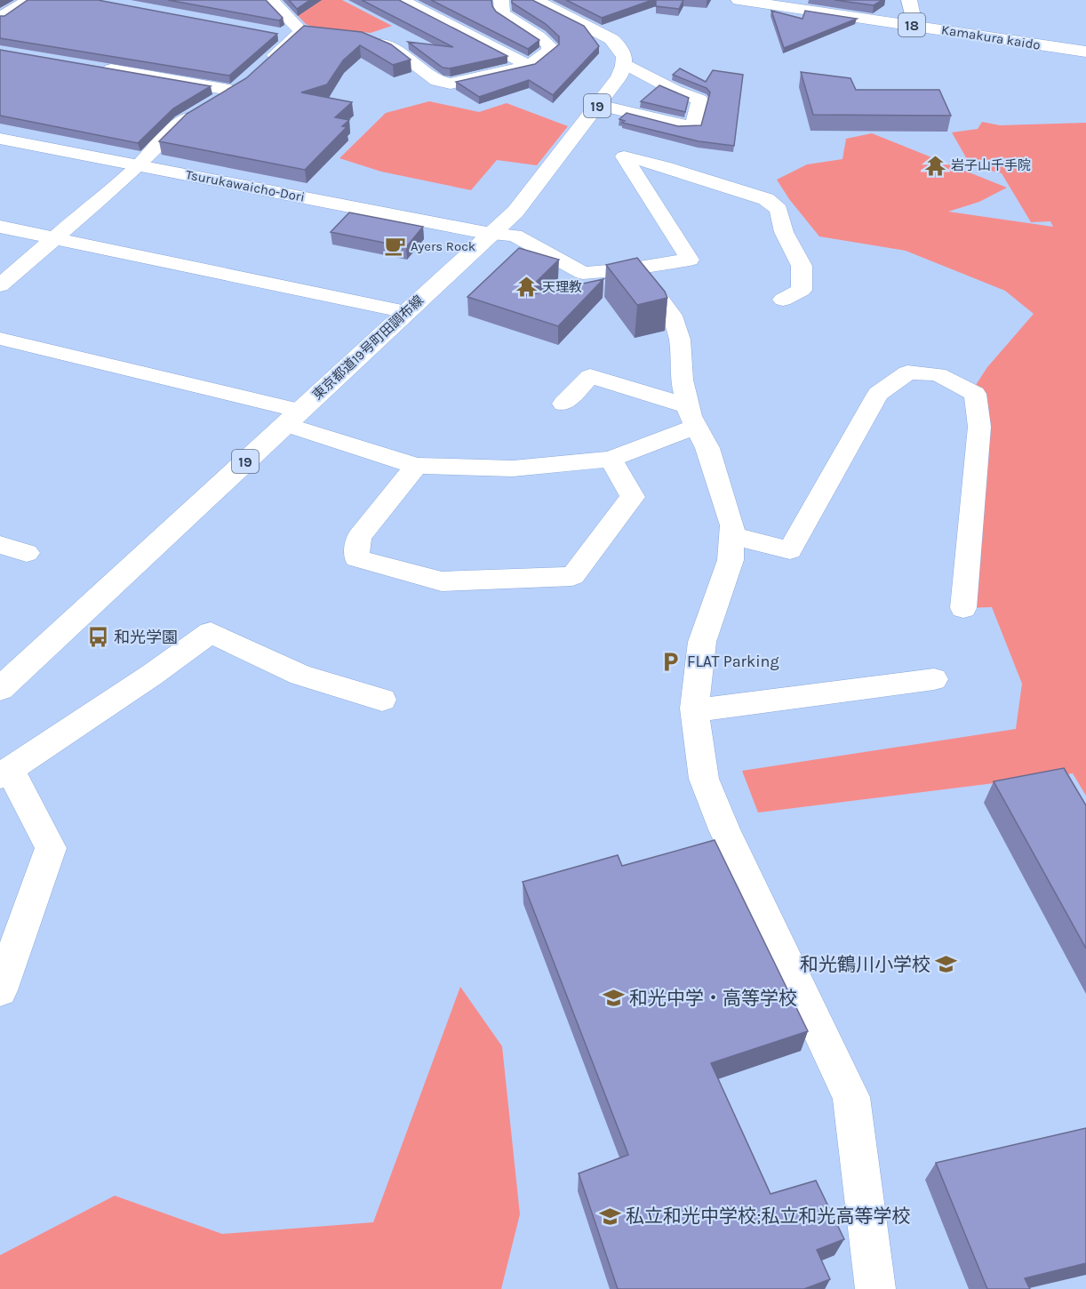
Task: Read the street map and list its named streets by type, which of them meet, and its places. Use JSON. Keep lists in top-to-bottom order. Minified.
{"streets":{"main road":["18","Kamakura kaido","19","Tsurukawaicho-Dori","東京都道19号町田調布線"]},"crossings":[["Tsurukawaicho-Dori","東京都道19号町田調布線"]],"places":{"temple":["岩子山千手院","天理教"],"cafe":["Ayers Rock"],"bus stop":["和光学園"],"parking":["FLAT Parking"],"school or university":["和光鶴川小学校","和光中学・高等学校","私立和光中学校;私立和光高等学校"]}}
